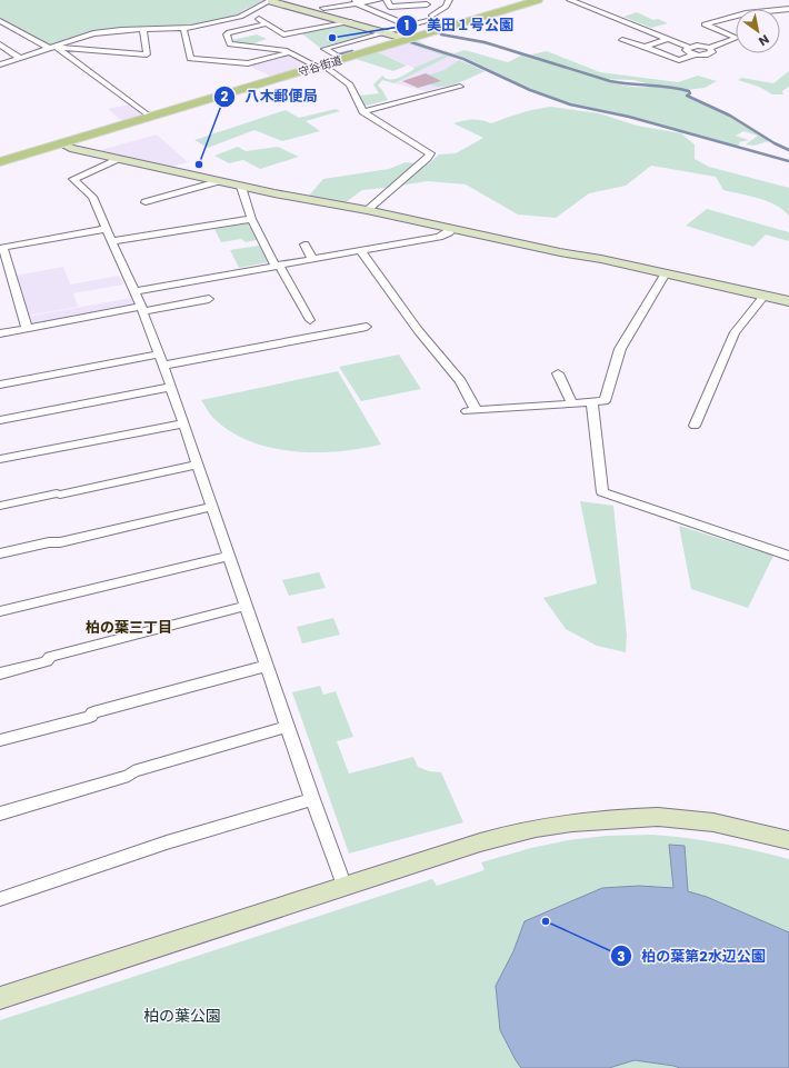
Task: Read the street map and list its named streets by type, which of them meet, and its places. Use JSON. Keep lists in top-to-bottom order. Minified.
{"streets":{"main road":["守谷街道"]},"districts":["柏の葉三丁目"],"parks":["柏の葉公園"],"places":["美田１号公園","八木郵便局","柏の葉第2水辺公園"],"north":"bottom right"}
